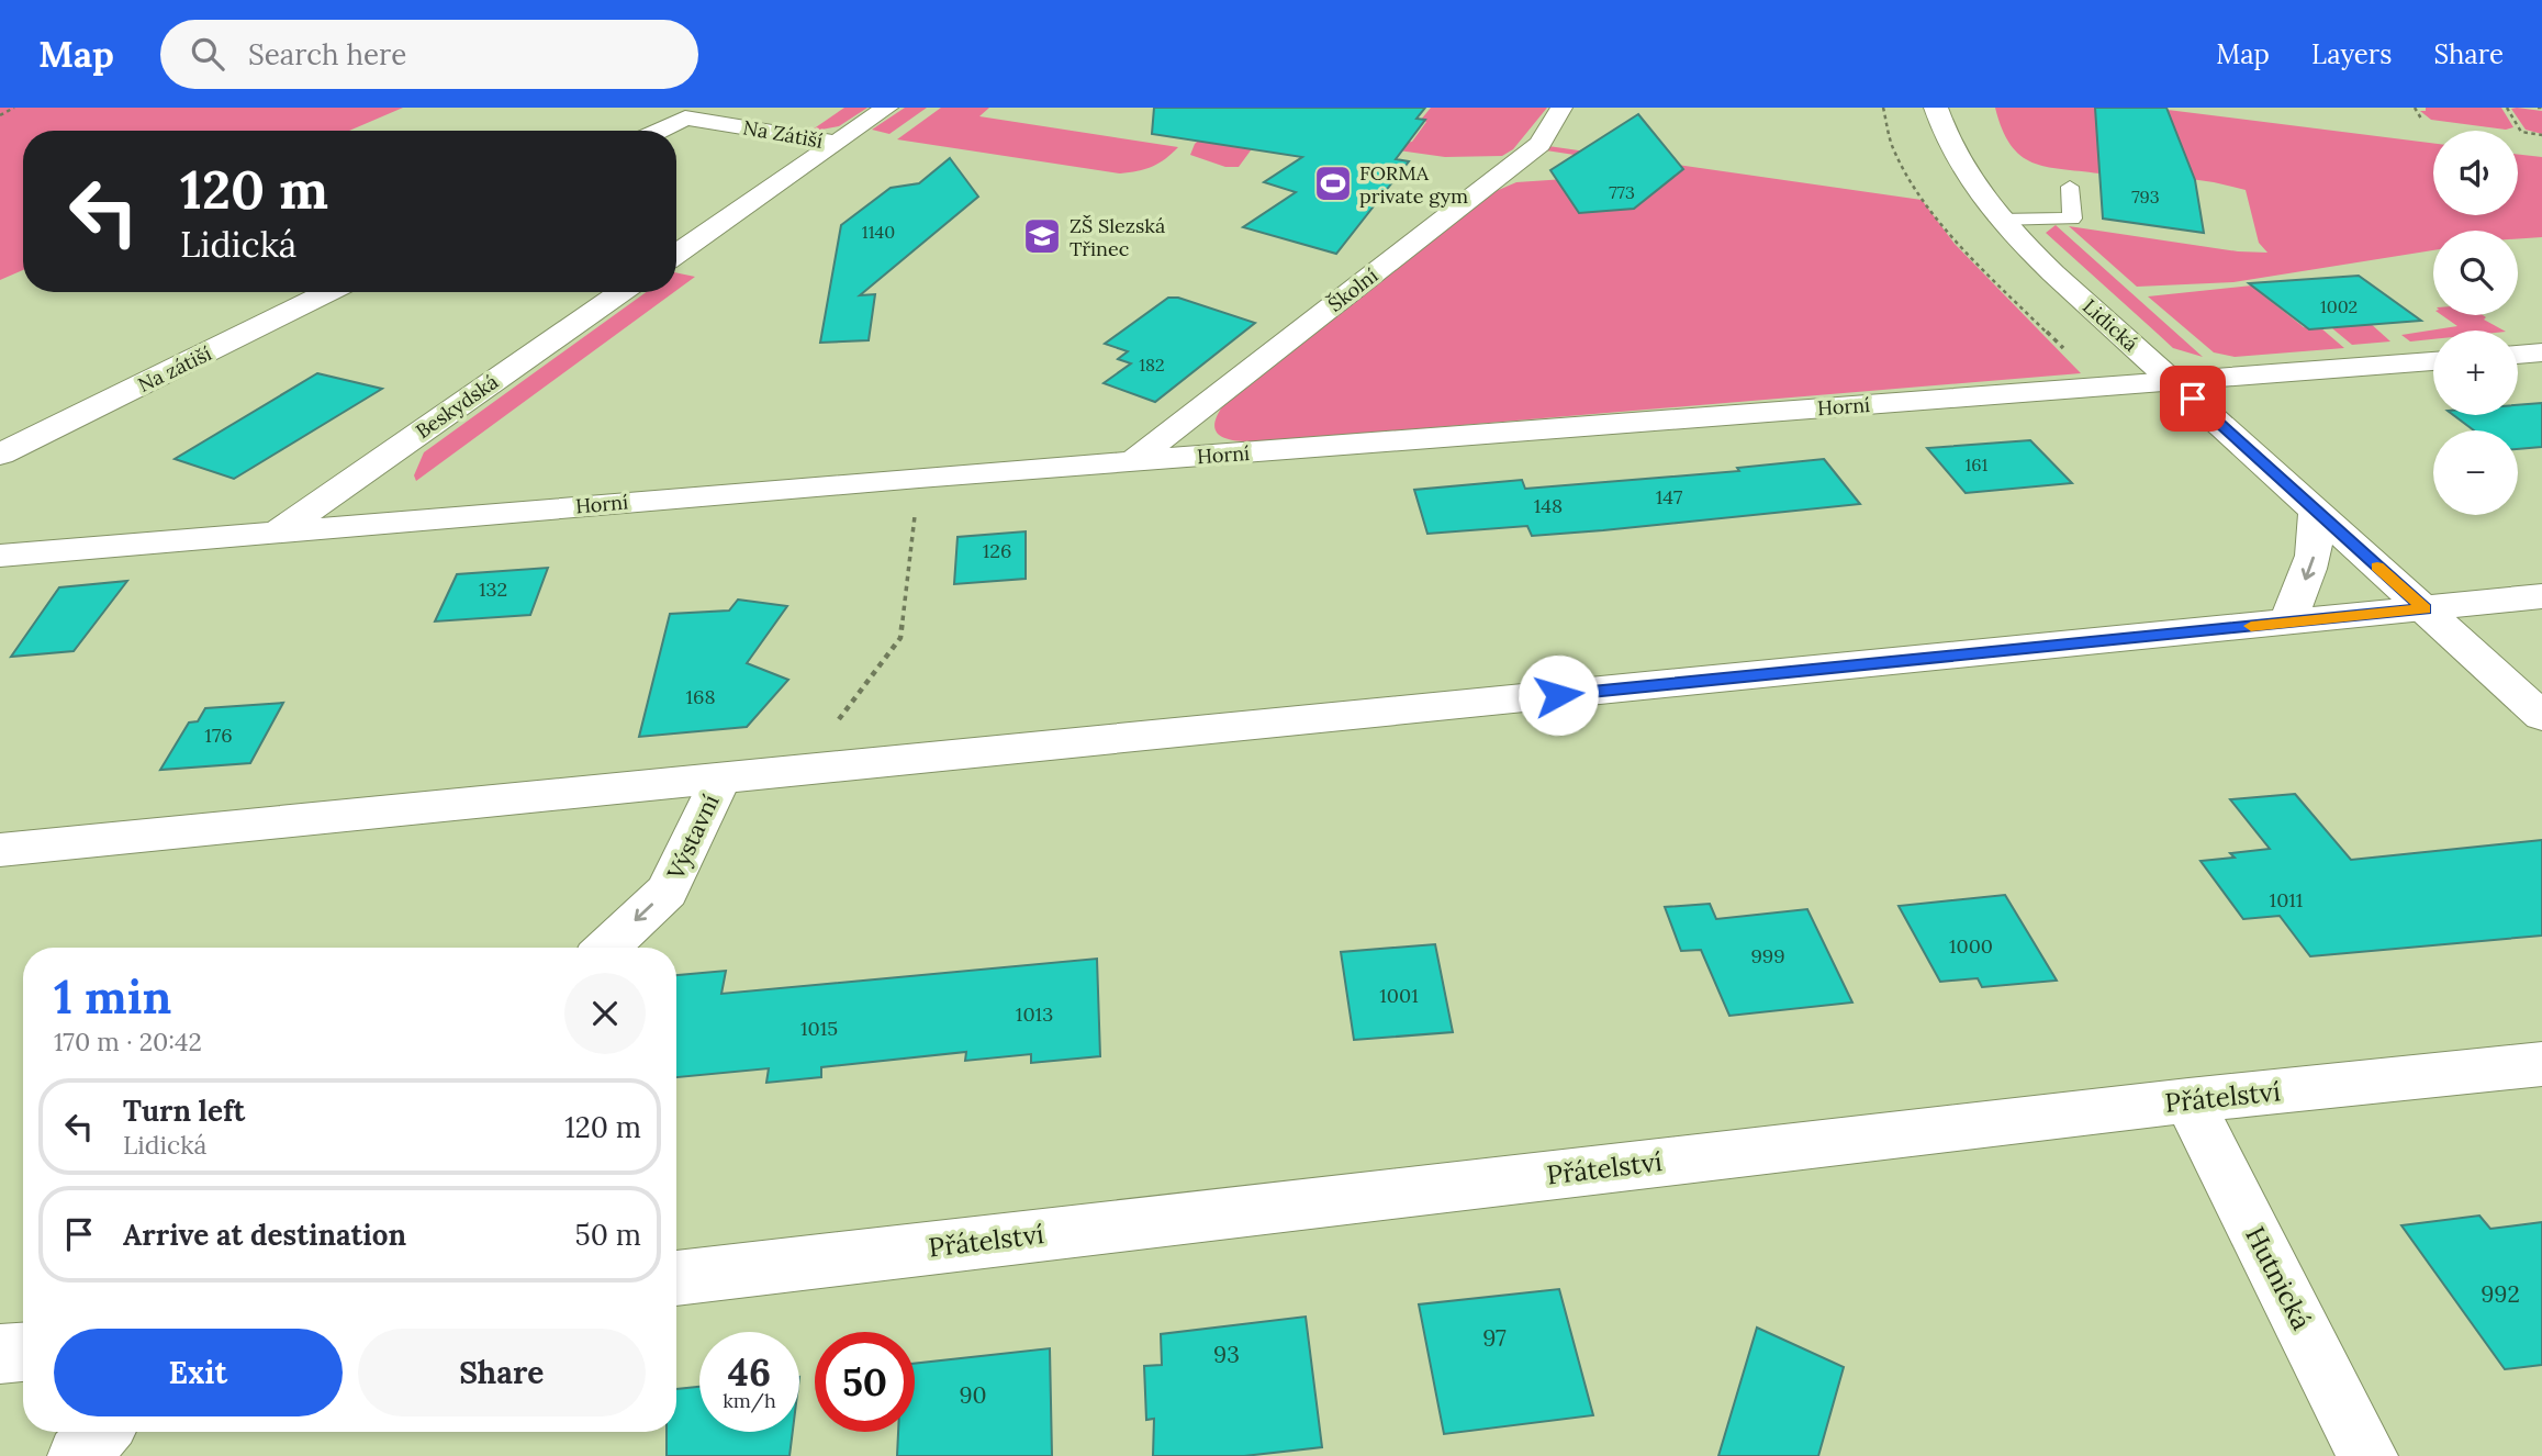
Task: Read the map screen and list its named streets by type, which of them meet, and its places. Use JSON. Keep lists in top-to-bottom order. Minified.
{"streets":{"street":["Na Zátiší","Školní","Lidická","Na zátiší","Beskydská","Horní","Výstavní","Přátelství","Hutnická"]},"crossings":[["Školní","Horní"],["Lidická","Horní"],["Beskydská","Horní"],["Přátelství","Hutnická"]],"one_way":["Výstavní"],"places":{"sports":["FORMA private gym"],"school or university":["ZŠ Slezská Třinec"]},"house_numbers":["773","793","1140","1002","182","161","147","148","126","132","168","176","1011","1000","999","1001","1013","1015","992","97","93","90"],"page":{"header":"Map","search":"Search here","nav":["Map","Layers","Share"],"map_buttons":["+","−"],"turn":["120 m","Lidická"],"heading":["1 min","170 m · 20:42"],"list":[{"name":"Turn left","note":"Lidická","value":"120 m"},{"name":"Arrive at destination","value":"50 m"}],"buttons":["Exit","Share"],"speed":"46 km/h","limit":"50"}}
